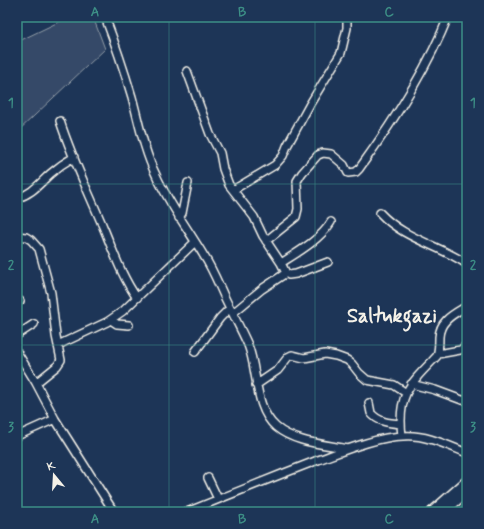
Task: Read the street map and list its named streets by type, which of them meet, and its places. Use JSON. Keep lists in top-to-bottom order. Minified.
{"districts":["Saltukgazi"],"north":"top","grid":{"columns":["A","B","C"],"rows":["1","2","3"]}}
